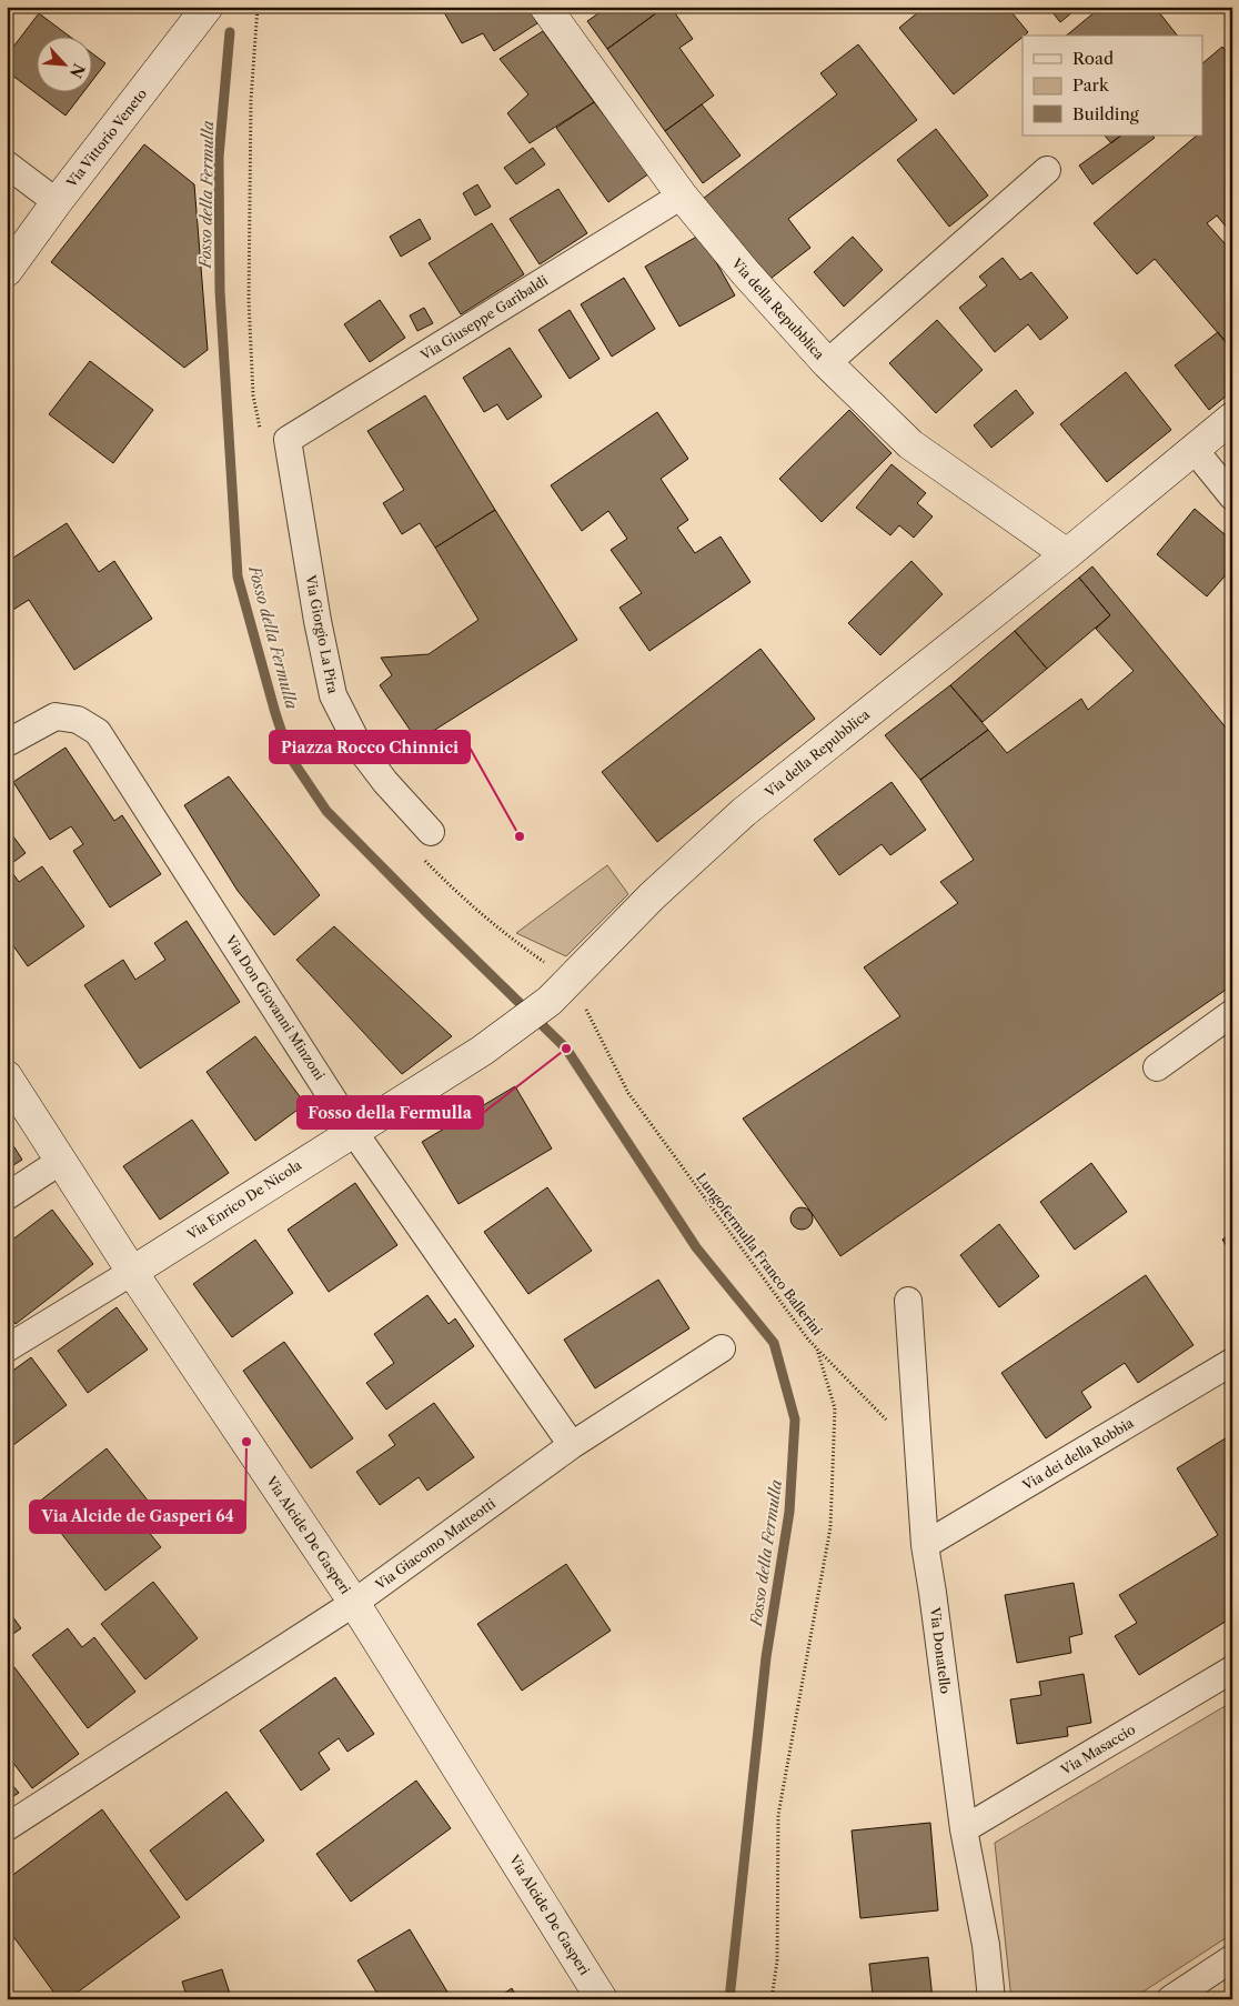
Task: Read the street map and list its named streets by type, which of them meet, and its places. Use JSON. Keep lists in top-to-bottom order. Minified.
{"streets":{"street":["Via Vittorio Veneto","Via della Repubblica","Via Giuseppe Garibaldi","Via Giorgio La Pira","Via Don Giovanni Minzoni","Via Enrico De Nicola","Via dei della Robbia","Via Alcide De Gasperi","Via Giacomo Matteotti","Via Donatello","Via Masaccio"],"path":["Lungofermulla Franco Ballerini"]},"crossings":[["Via della Repubblica","Via Giuseppe Garibaldi"],["Via della Repubblica","Via Enrico De Nicola"],["Via della Repubblica","Lungofermulla Franco Ballerini"],["Via Giuseppe Garibaldi","Via Giorgio La Pira"],["Via Don Giovanni Minzoni","Via Enrico De Nicola"],["Via Don Giovanni Minzoni","Via Giacomo Matteotti"],["Via Enrico De Nicola","Lungofermulla Franco Ballerini"],["Via Enrico De Nicola","Via Alcide De Gasperi"],["Via dei della Robbia","Via Donatello"],["Via Alcide De Gasperi","Via Giacomo Matteotti"],["Via Donatello","Via Masaccio"]],"water":["Fosso della Fermulla"],"places":["Piazza Rocco Chinnici","Fosso della Fermulla","Via Alcide de Gasperi 64"],"legend":["Road","Park","Building"],"north":"bottom right"}
